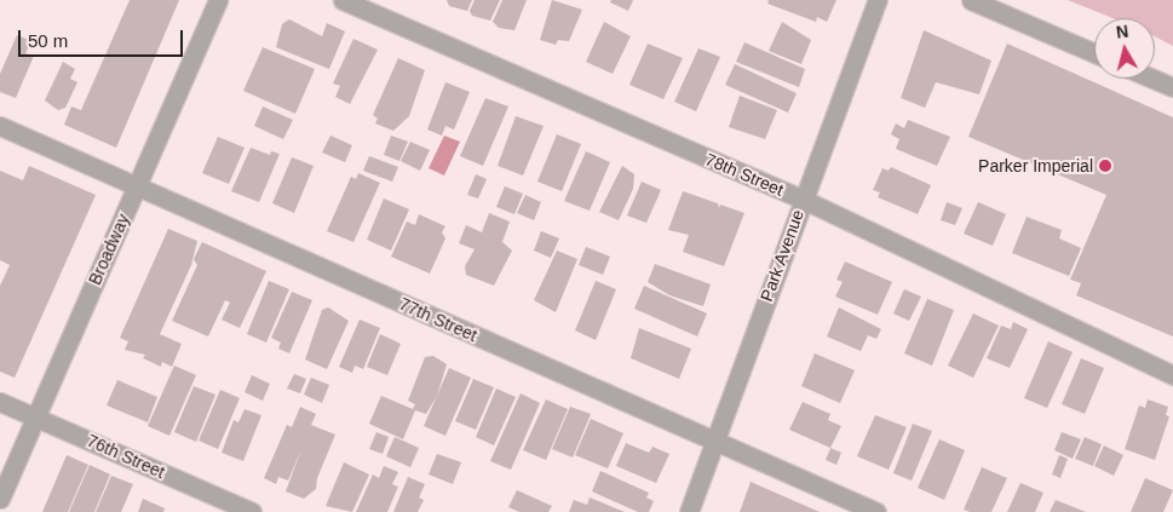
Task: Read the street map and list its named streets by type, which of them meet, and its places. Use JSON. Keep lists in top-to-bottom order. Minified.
{"streets":{"street":["78th Street","Broadway","Park Avenue","77th Street","76th Street"]},"crossings":[["78th Street","Park Avenue"],["Broadway","77th Street"],["Broadway","76th Street"],["Park Avenue","77th Street"]],"places":["Parker Imperial"],"scale_bar":"50 m","north":"top"}
